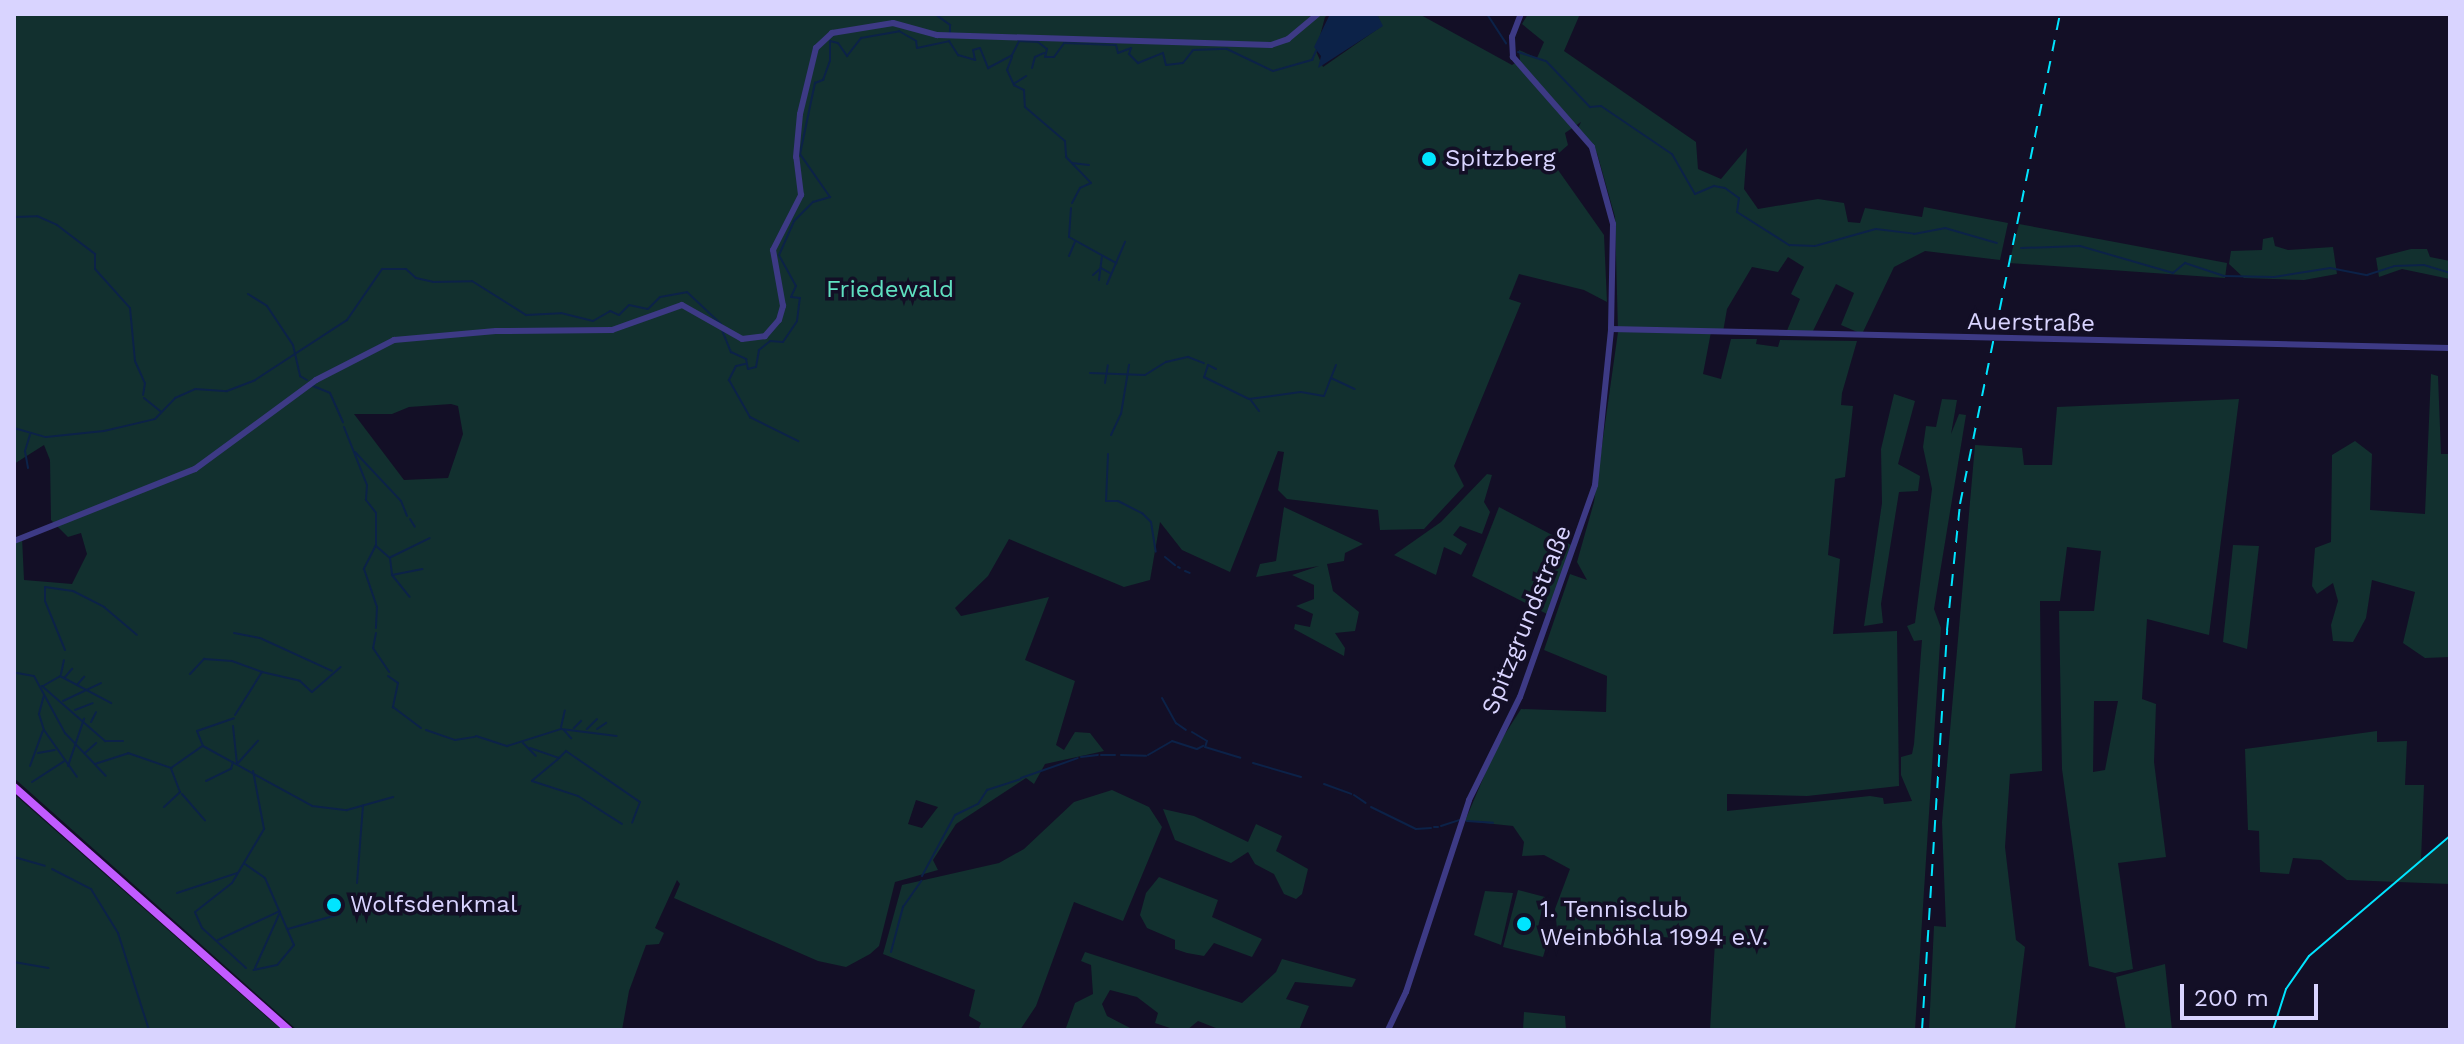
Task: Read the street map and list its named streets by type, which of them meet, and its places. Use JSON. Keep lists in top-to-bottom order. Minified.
{"streets":{"street":["Auerstraße","Spitzgrundstraße"]},"crossings":[["Auerstraße","Spitzgrundstraße"]],"parks":["Friedewald"],"places":["Spitzberg","Wolfsdenkmal","1. Tennisclub Weinböhla 1994 e.V."],"scale_bar":"200 m"}
